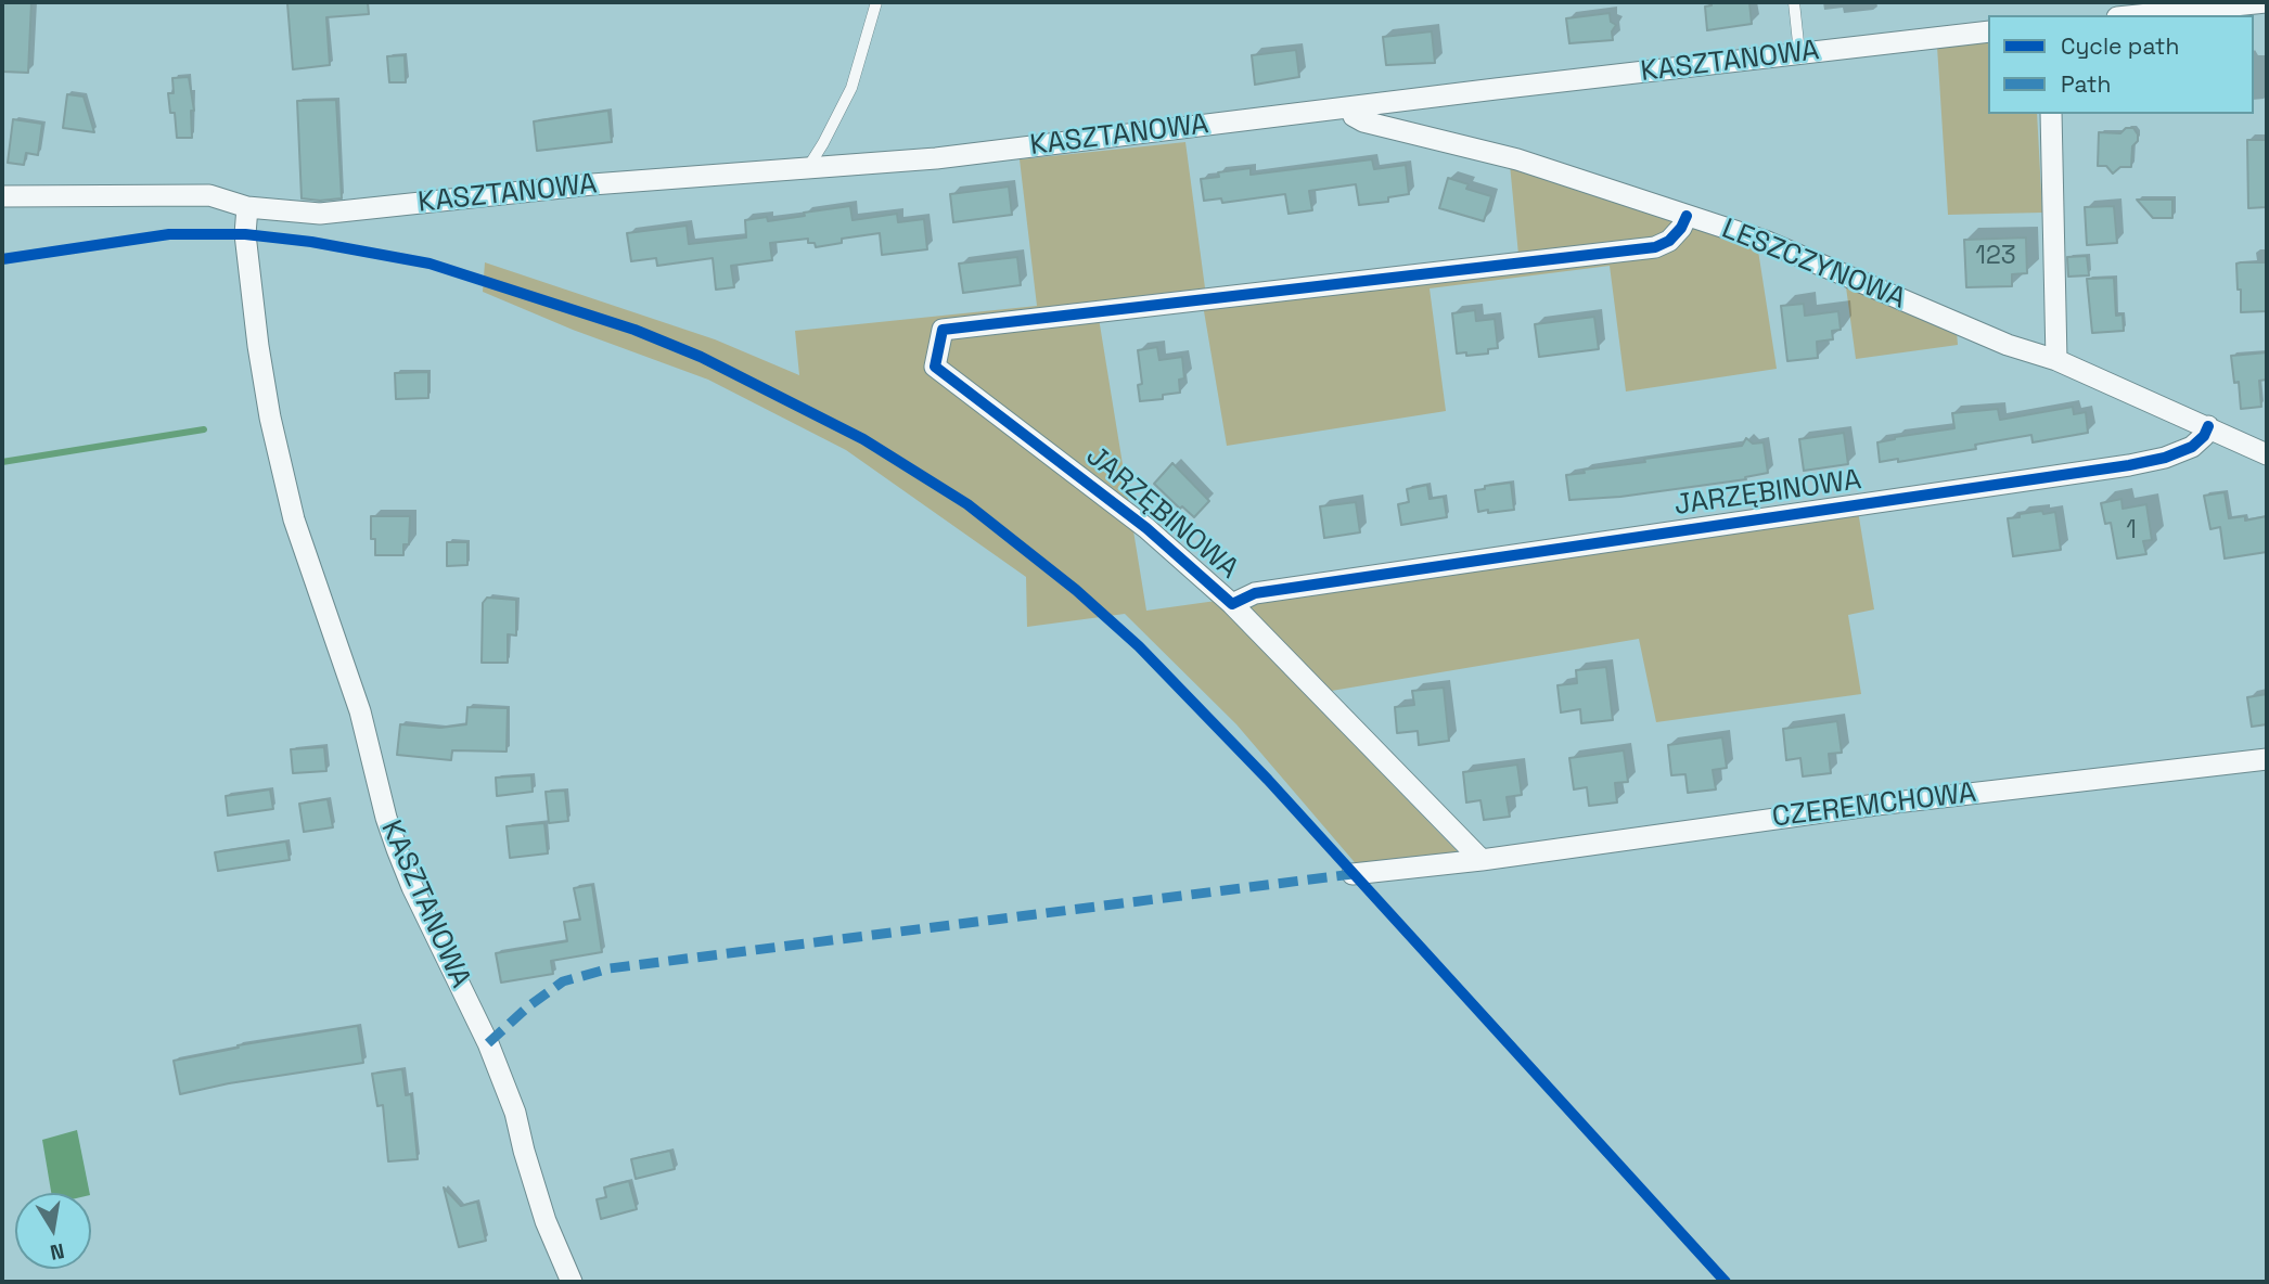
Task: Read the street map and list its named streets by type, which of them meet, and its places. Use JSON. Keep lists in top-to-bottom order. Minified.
{"streets":{"street":["KASZTANOWA","LESZCZYNOWA","JARZĘBINOWA","CZEREMCHOWA"]},"crossings":[["KASZTANOWA","LESZCZYNOWA"],["LESZCZYNOWA","JARZĘBINOWA"]],"house_numbers":["123","1"],"legend":["Cycle path","Path"],"north":"bottom"}
